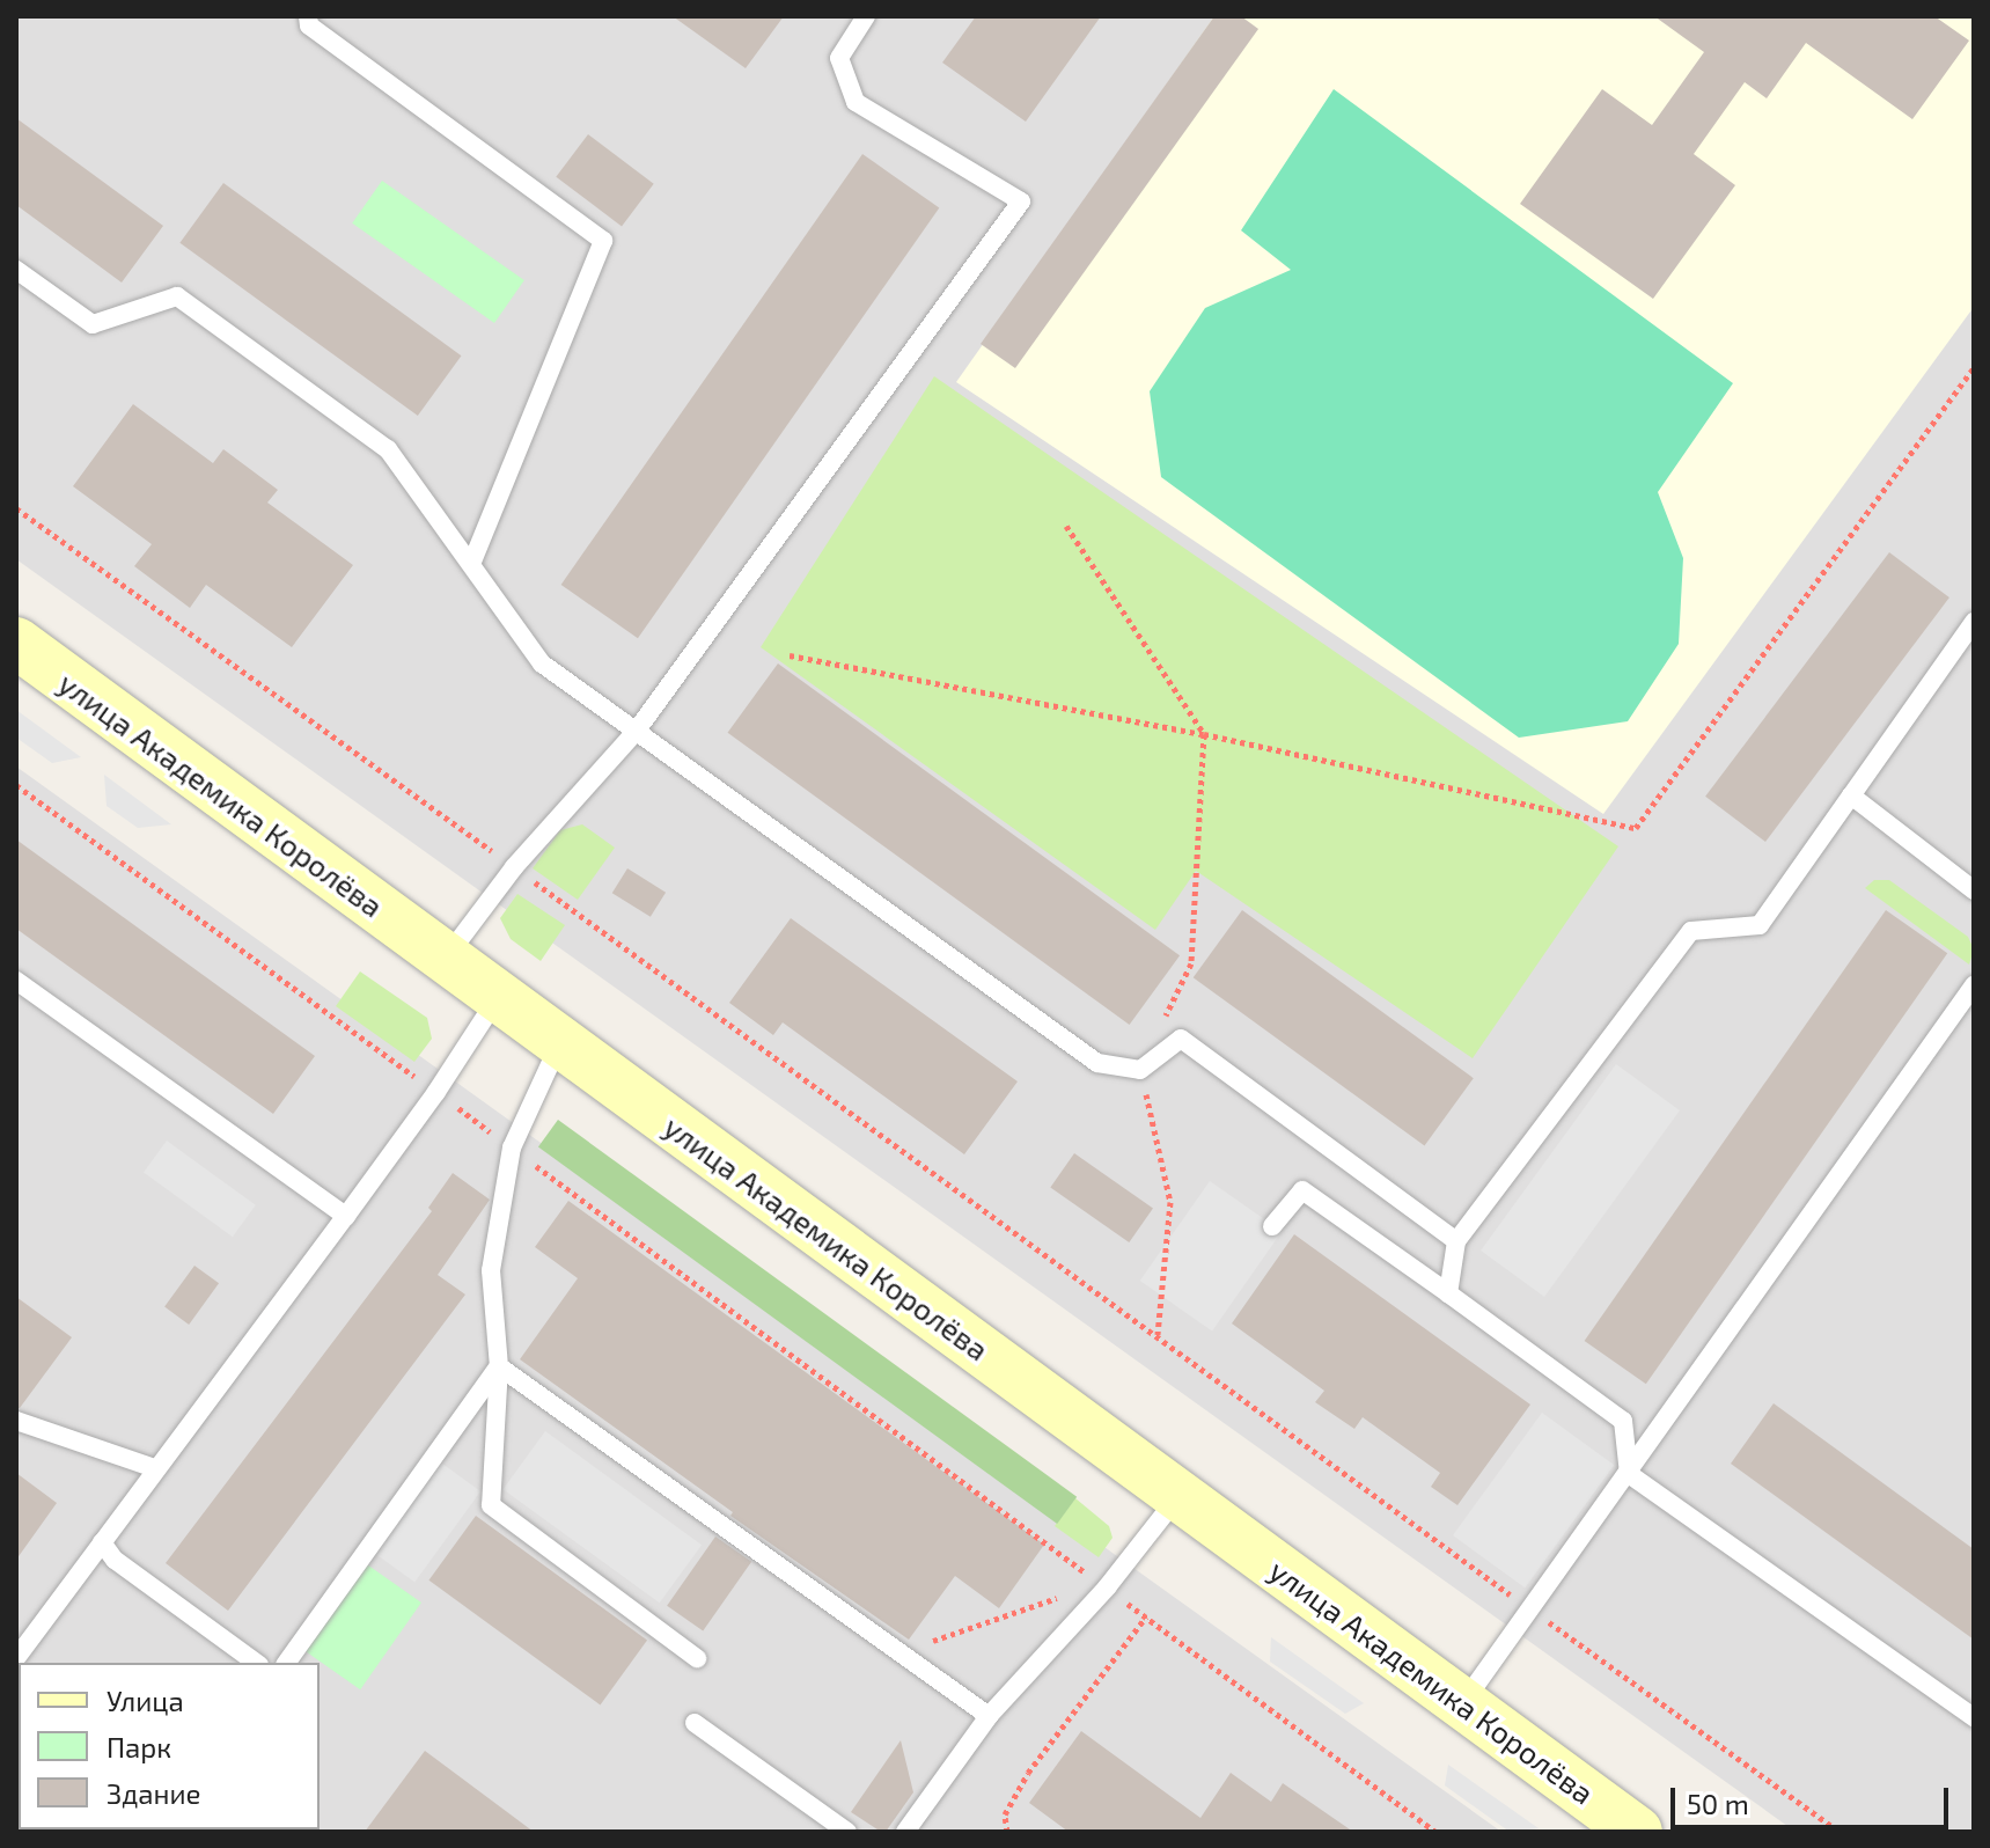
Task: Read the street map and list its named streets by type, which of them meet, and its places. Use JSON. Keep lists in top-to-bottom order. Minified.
{"streets":{"street":["улица Академика Королёва"]},"legend":["Улица","Парк","Здание"],"scale_bar":"50 m"}
